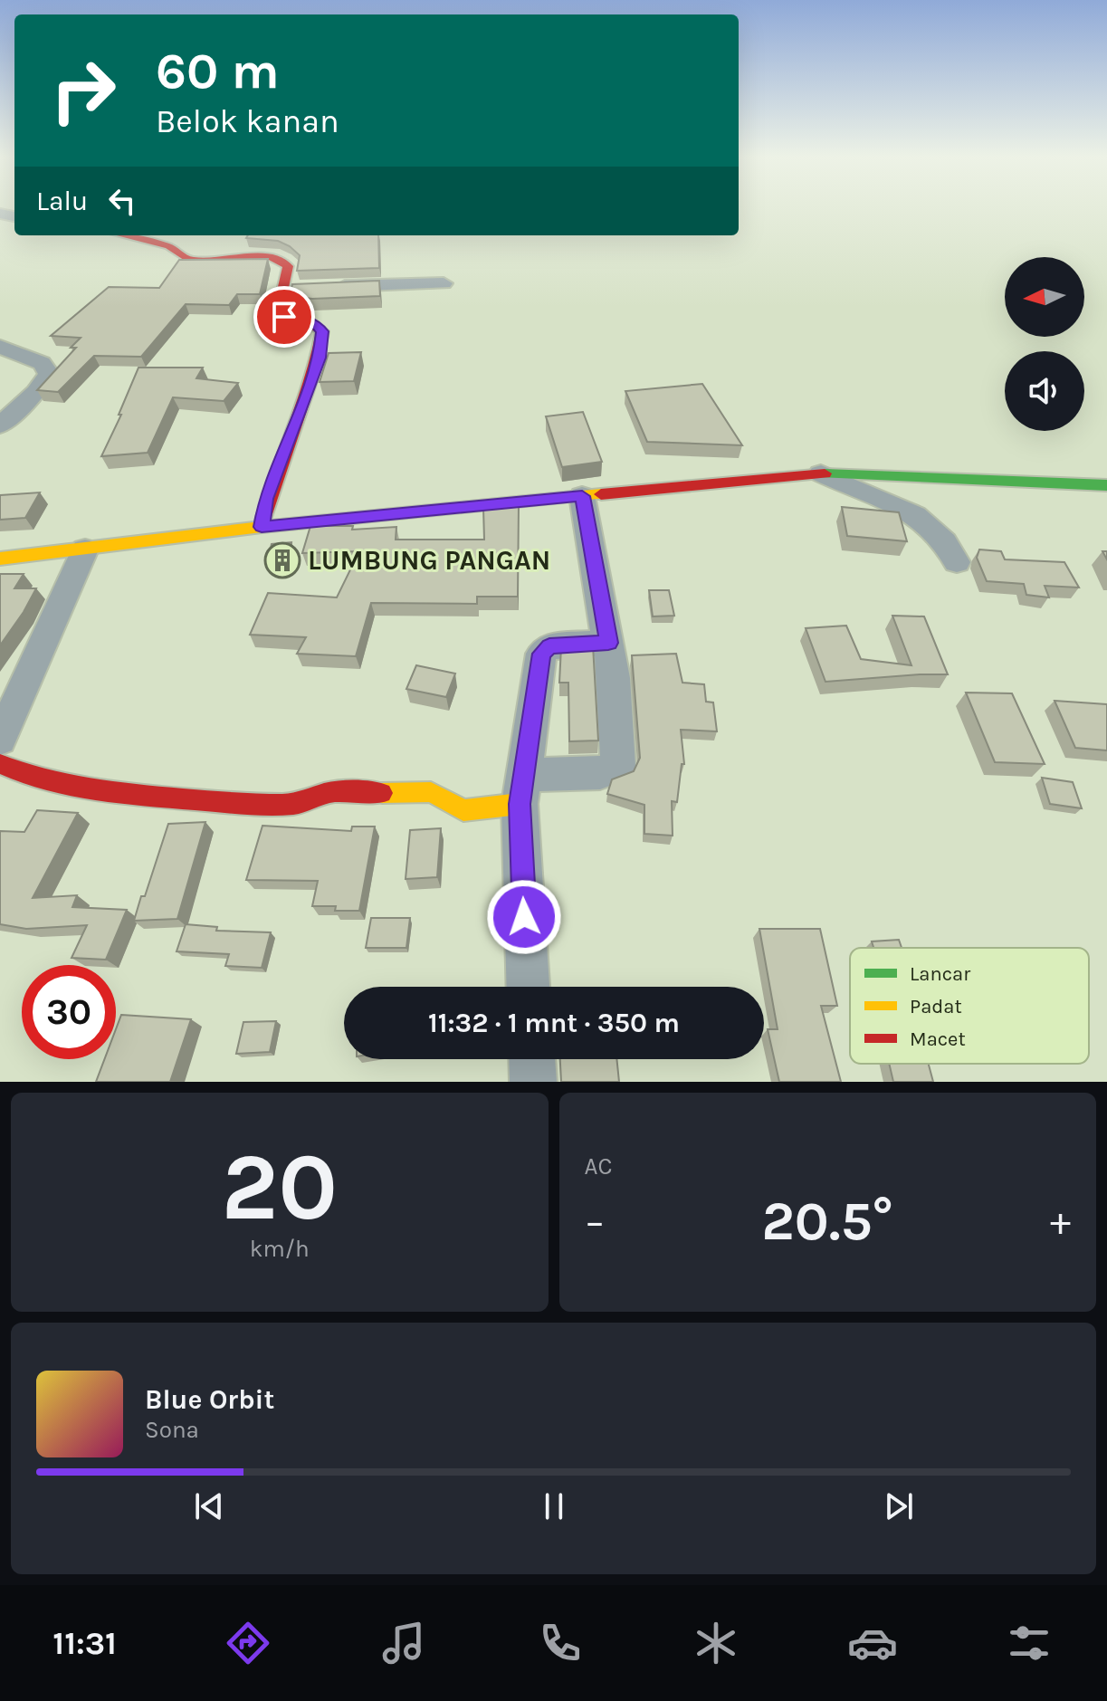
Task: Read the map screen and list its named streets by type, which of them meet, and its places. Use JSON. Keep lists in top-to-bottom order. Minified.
{"places":{"building":["LUMBUNG PANGAN"]},"legend":["Lancar","Padat","Macet"],"north":"left","page":{"turn":["60 m","Belok kanan"],"then":"Lalu","limit":"30","trip":"11:32 · 1 mnt · 350 m","tile":[["20","km/h"],"AC"],"heat":["−","20.5°","+"],"song":["Blue Orbit","Sona"],"tabs":"11:31"}}
